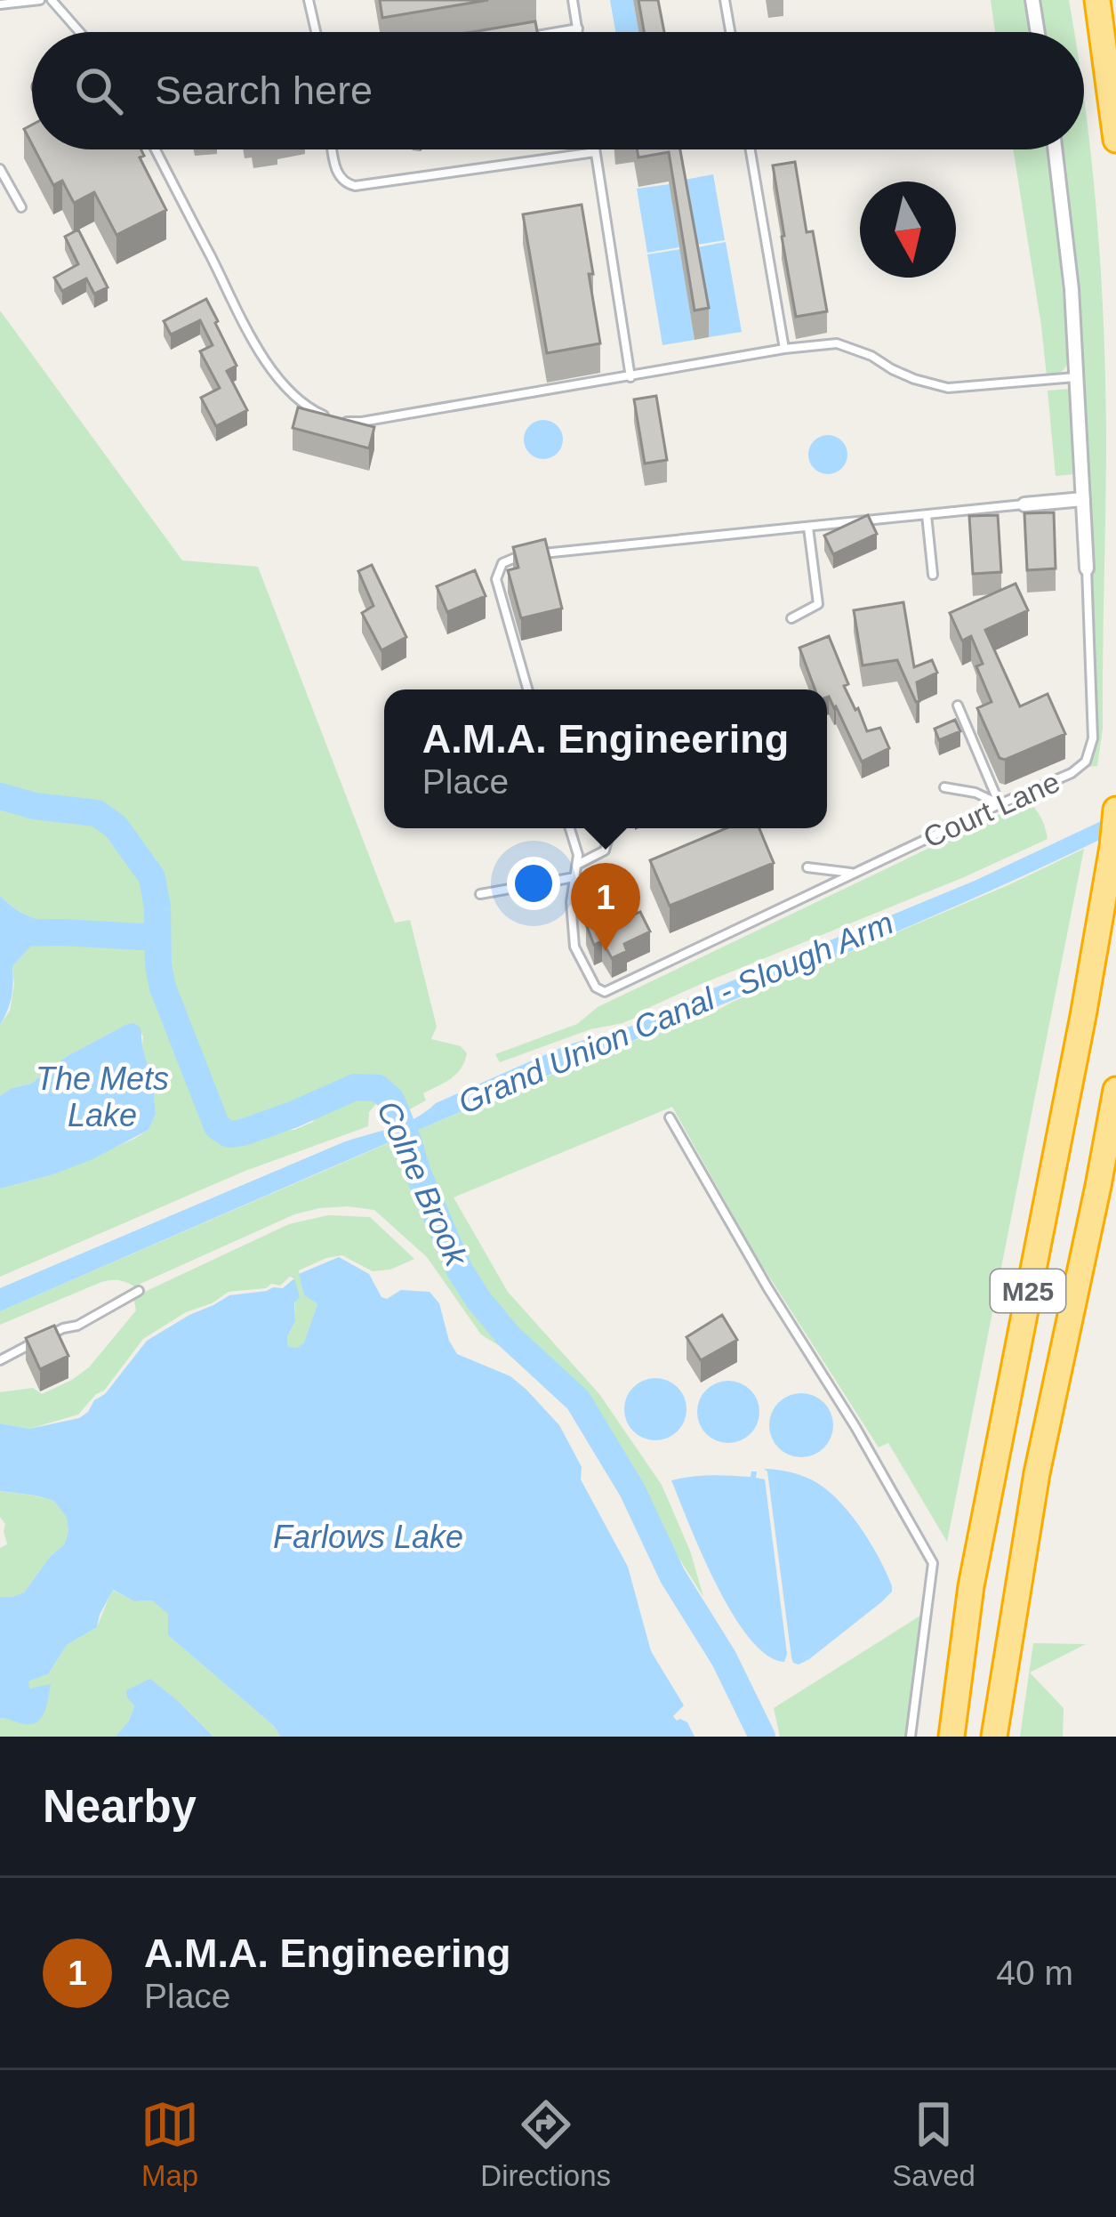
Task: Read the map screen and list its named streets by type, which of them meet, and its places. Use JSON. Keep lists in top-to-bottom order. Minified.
{"streets":{"highway":["M25"],"street":["Court Lane"]},"water":["Grand Union Canal - Slough Arm","The Mets Lake","Colne Brook","Farlows Lake"],"north":"bottom","page":{"search":"Search here","popup":["A.M.A. Engineering","Place"],"pins":"1","heading":"Nearby","list":[{"mark":"1","name":"A.M.A. Engineering","note":"Place","value":"40 m"}],"nav":["Map","Directions","Saved"]}}
